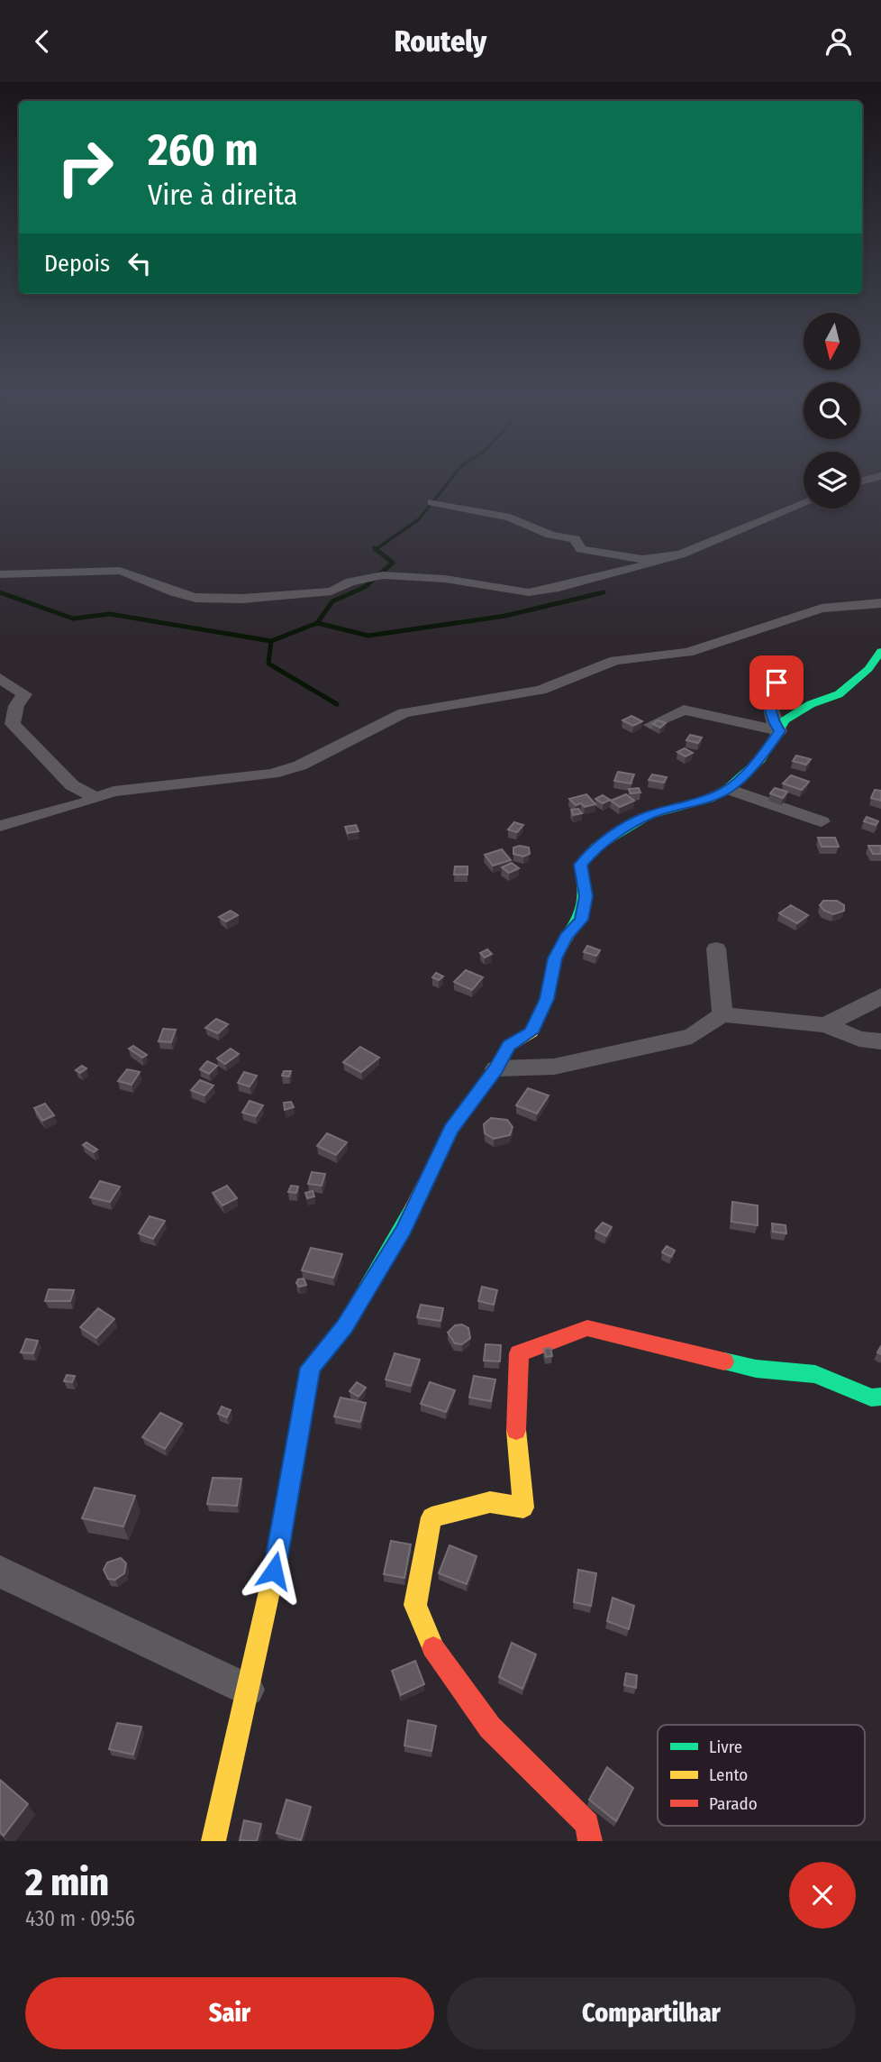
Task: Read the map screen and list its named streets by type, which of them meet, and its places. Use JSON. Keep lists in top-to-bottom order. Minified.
{"legend":["Livre","Lento","Parado"],"north":"bottom","page":{"header":"Routely","turn":["260 m","Vire à direita"],"then":"Depois","heading":["2 min","430 m · 09:56"],"buttons":["Sair","Compartilhar"]}}
